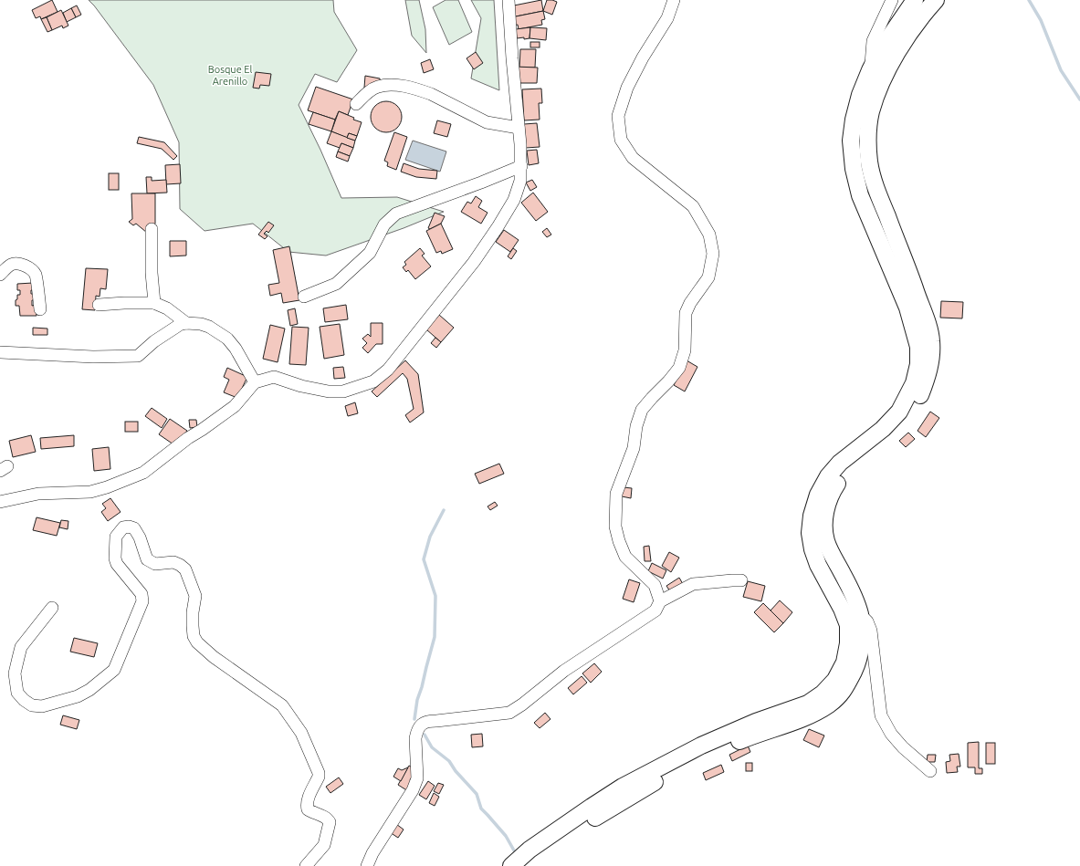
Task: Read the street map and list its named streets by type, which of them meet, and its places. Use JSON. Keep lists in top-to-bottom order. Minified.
{"parks":["Bosque El Arenillo"]}
